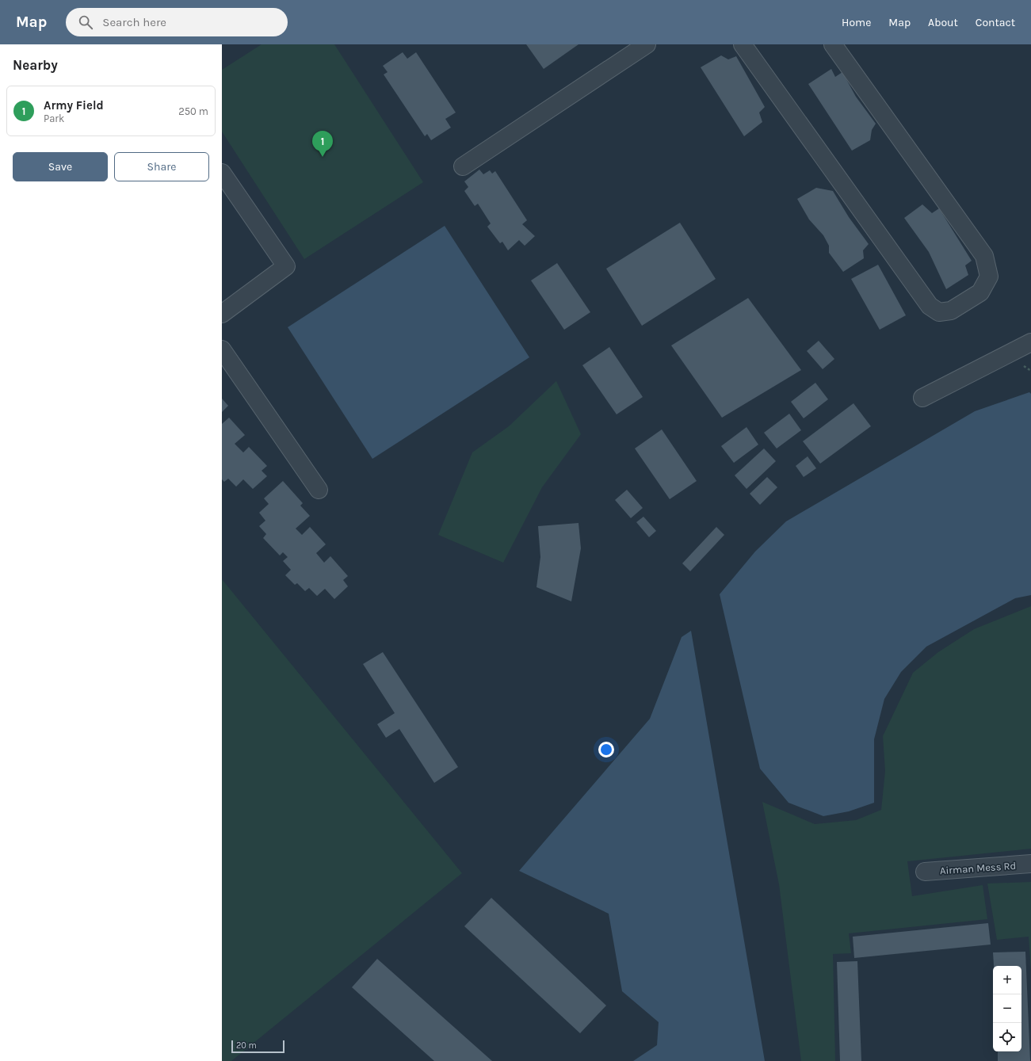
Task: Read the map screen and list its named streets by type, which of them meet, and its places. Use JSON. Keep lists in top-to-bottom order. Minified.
{"streets":{"street":["Airman Mess Rd"]},"scale_bar":"20 m","page":{"header":"Map","search":"Search here","nav":["Home","Map","About","Contact"],"heading":"Nearby","list":[{"mark":"1","name":"Army Field","note":"Park","value":"250 m"}],"pins":"1","buttons":["Save","Share"],"map_buttons":["+","−"],"scale":"20 m"}}
